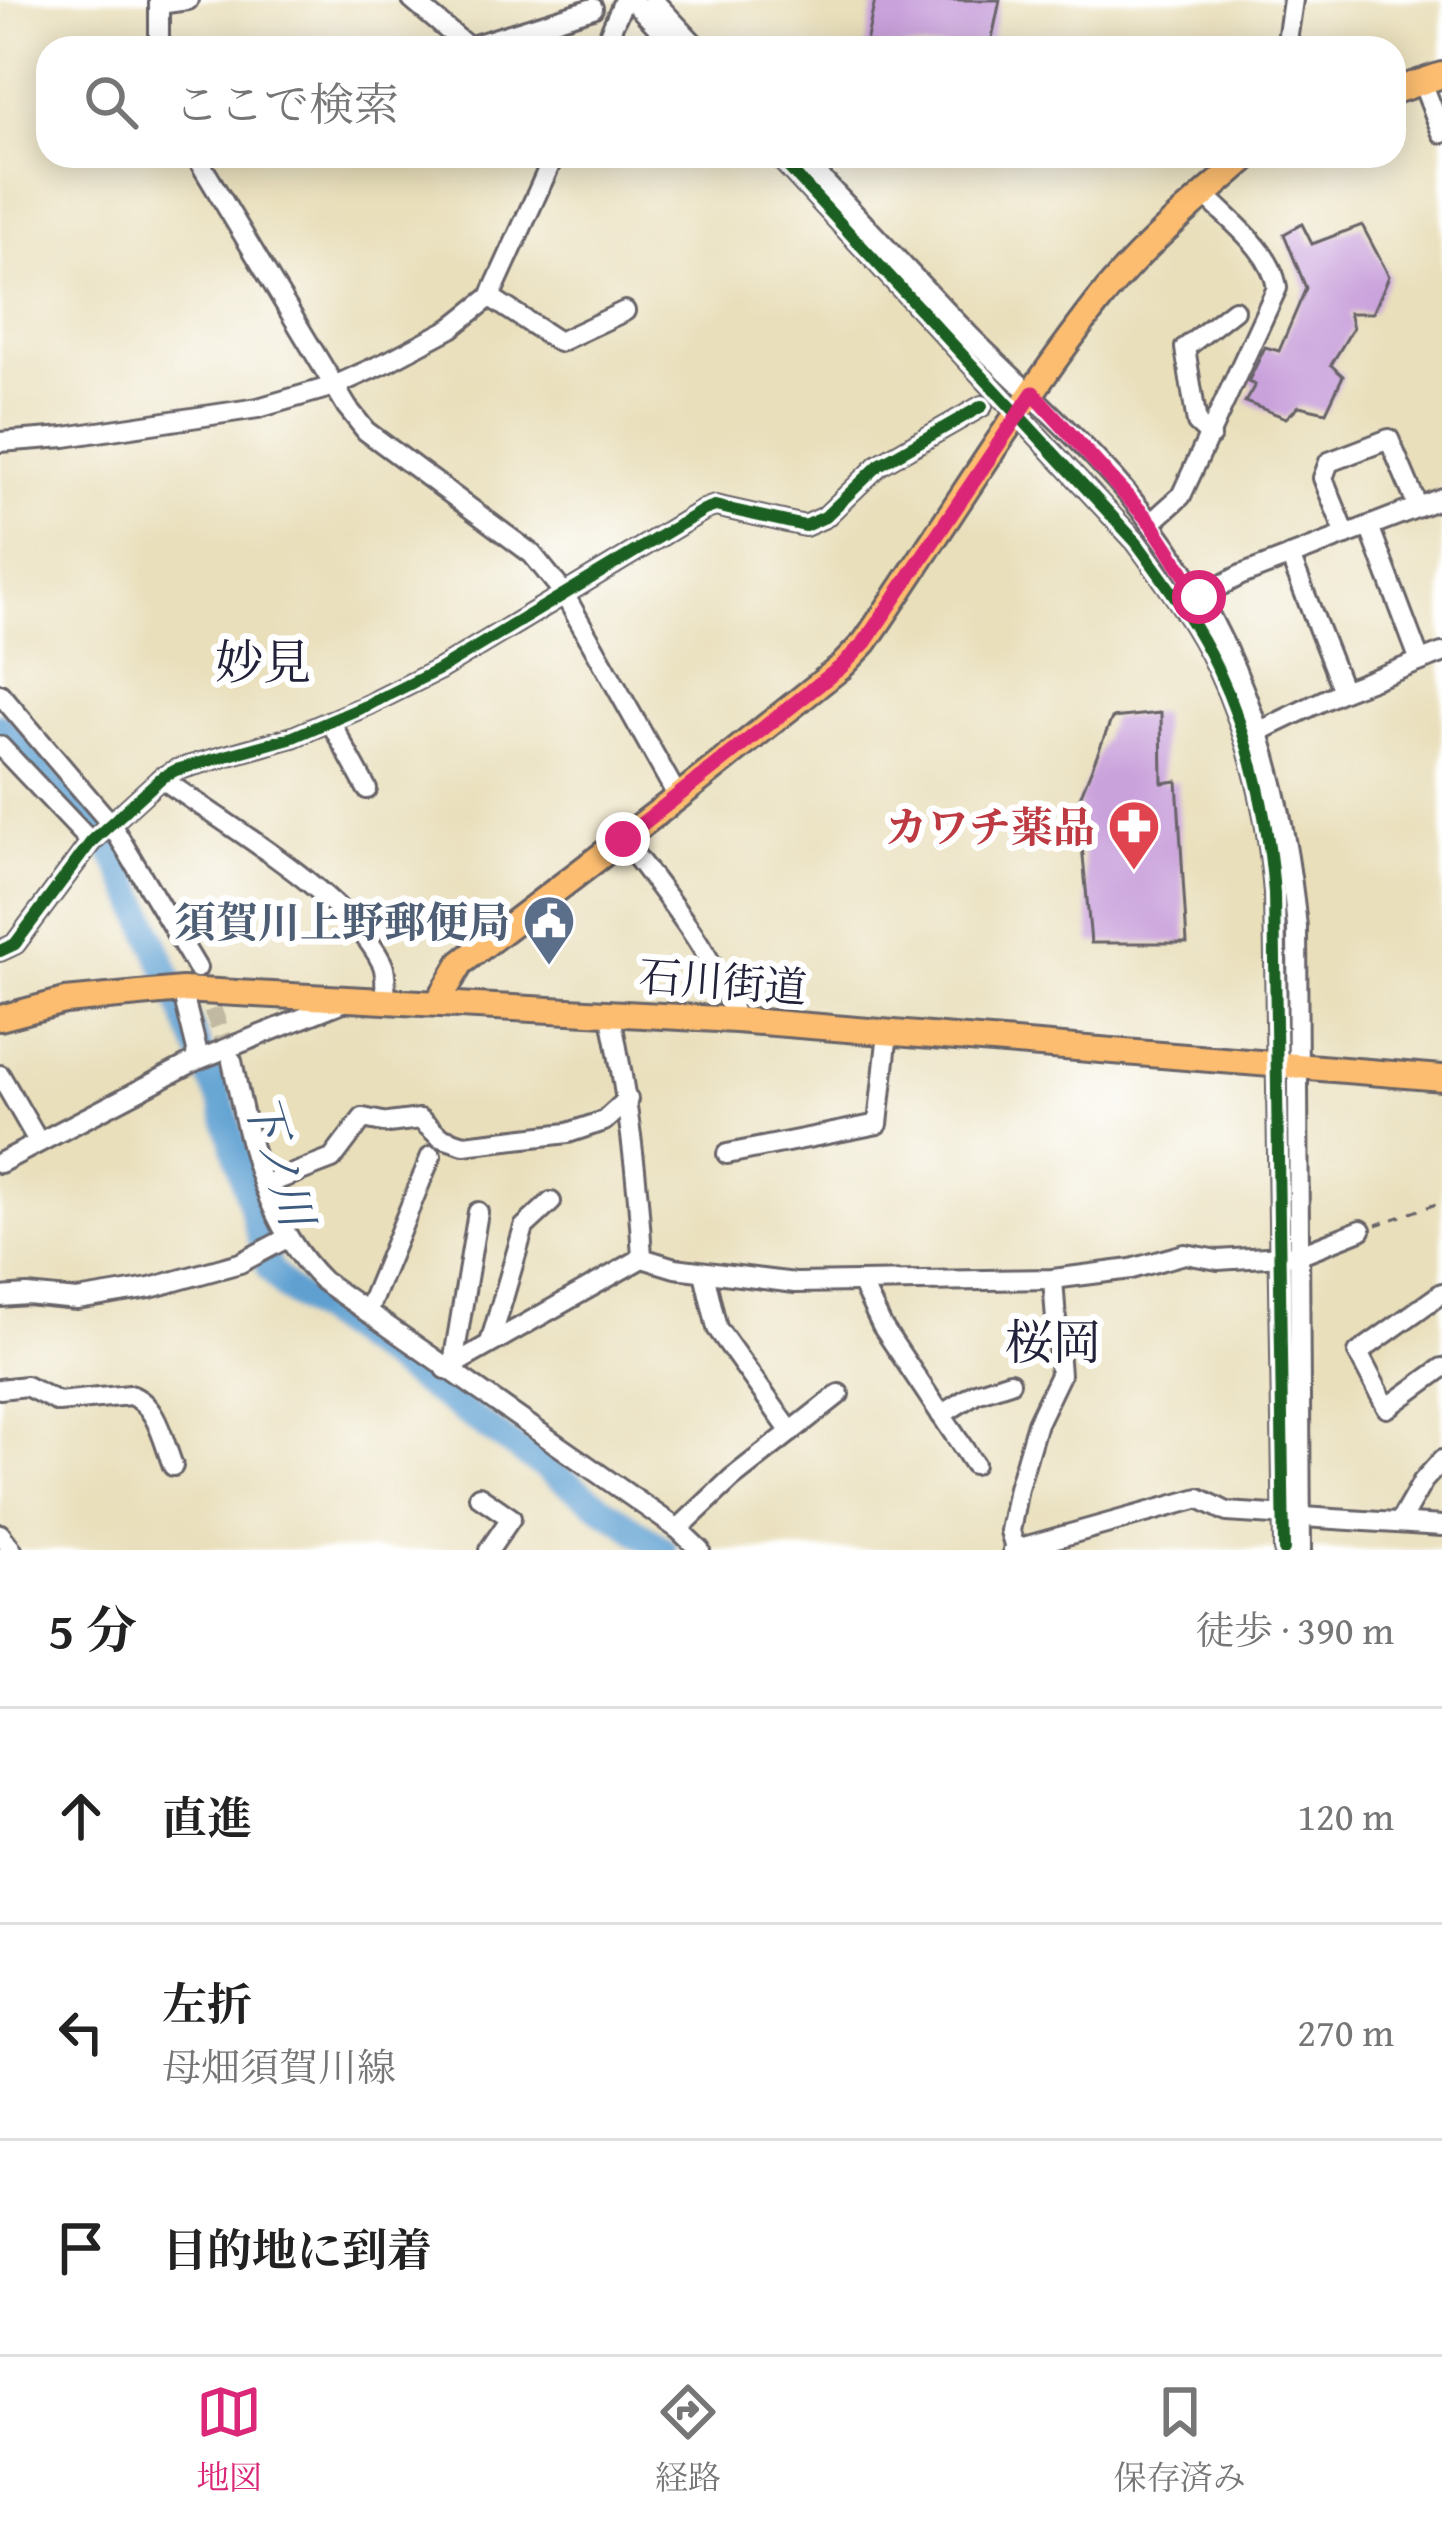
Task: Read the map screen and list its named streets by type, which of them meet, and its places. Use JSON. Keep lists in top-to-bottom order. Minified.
{"streets":{"main road":["石川街道"]},"districts":["妙見","桜岡"],"water":["下ノ川"],"places":{"pharmacy":["カワチ薬品"],"public building":["須賀川上野郵便局"]},"page":{"search":"ここで検索","heading":["5 分","徒歩 · 390 m"],"list":[["直進","120 m"],["左折","母畑須賀川線","270 m"],"目的地に到着"],"nav":["地図","経路","保存済み"]}}
